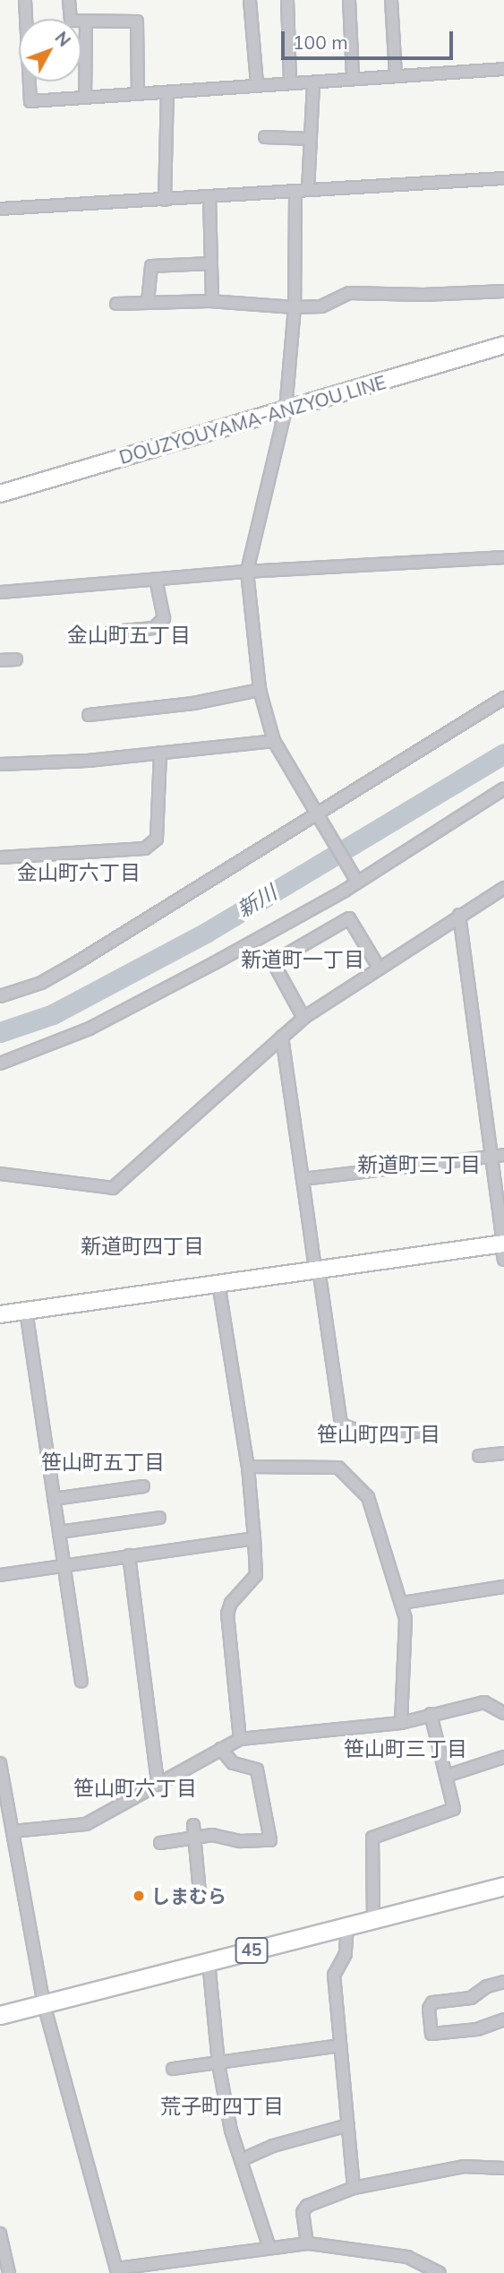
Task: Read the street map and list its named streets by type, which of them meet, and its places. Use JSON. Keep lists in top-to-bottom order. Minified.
{"streets":{"main road":["DOUZYOUYAMA-ANZYOU LINE","45"]},"districts":["金山町五丁目","金山町六丁目","新道町一丁目","新道町三丁目","新道町四丁目","笹山町四丁目","笹山町五丁目","笹山町三丁目","笹山町六丁目","荒子町四丁目"],"water":["新川"],"places":["しまむら"],"scale_bar":"100 m","north":"top right"}
